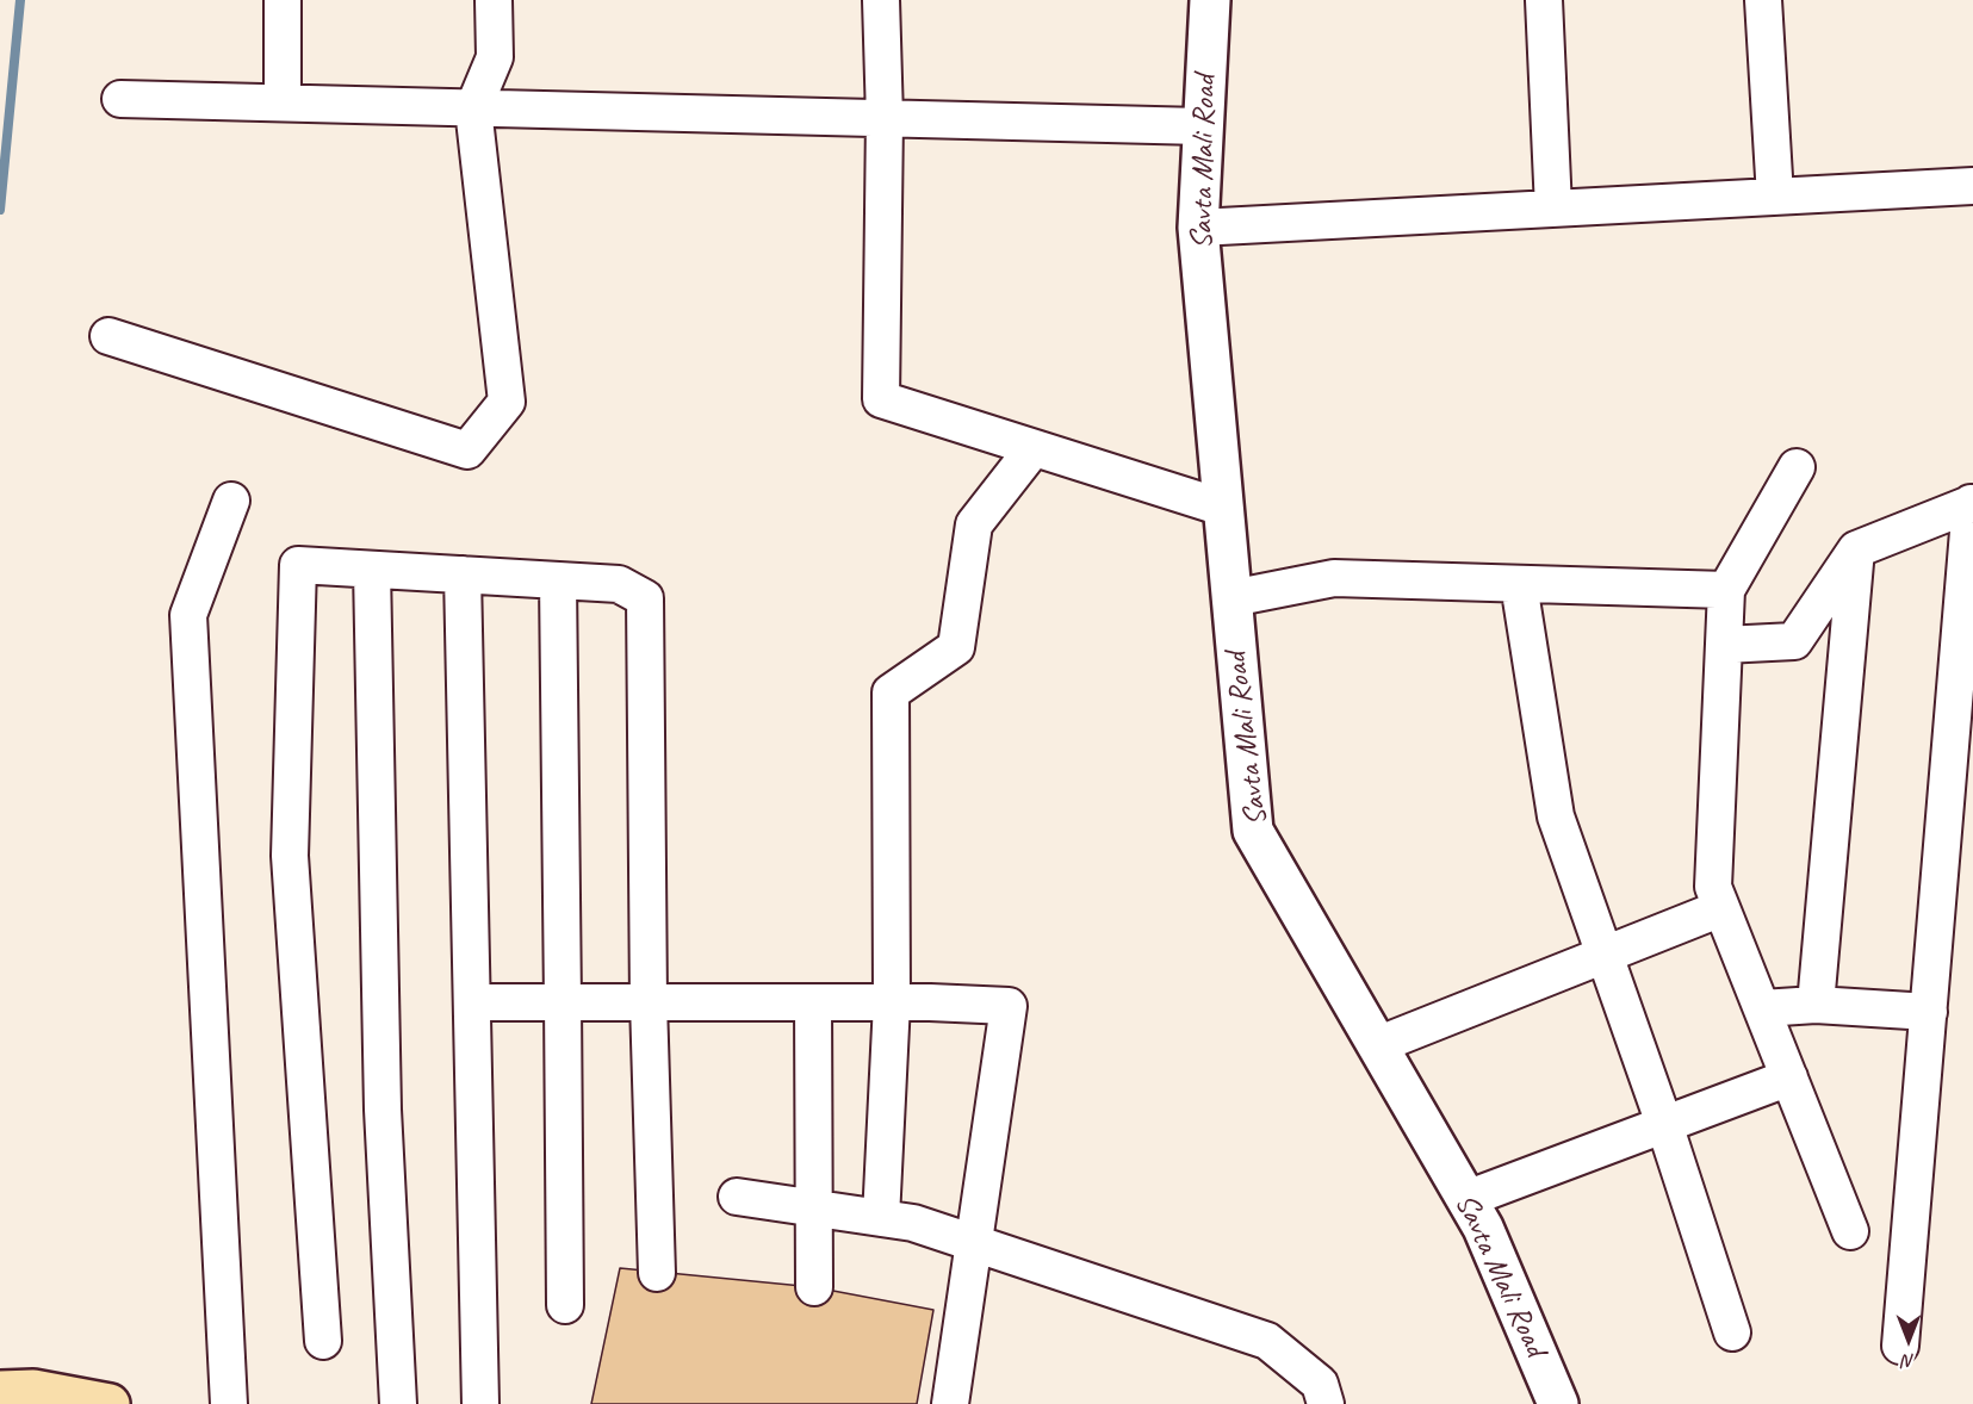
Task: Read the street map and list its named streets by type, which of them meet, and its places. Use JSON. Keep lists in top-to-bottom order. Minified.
{"streets":{"street":["Savta Mali Road"]},"north":"bottom"}
